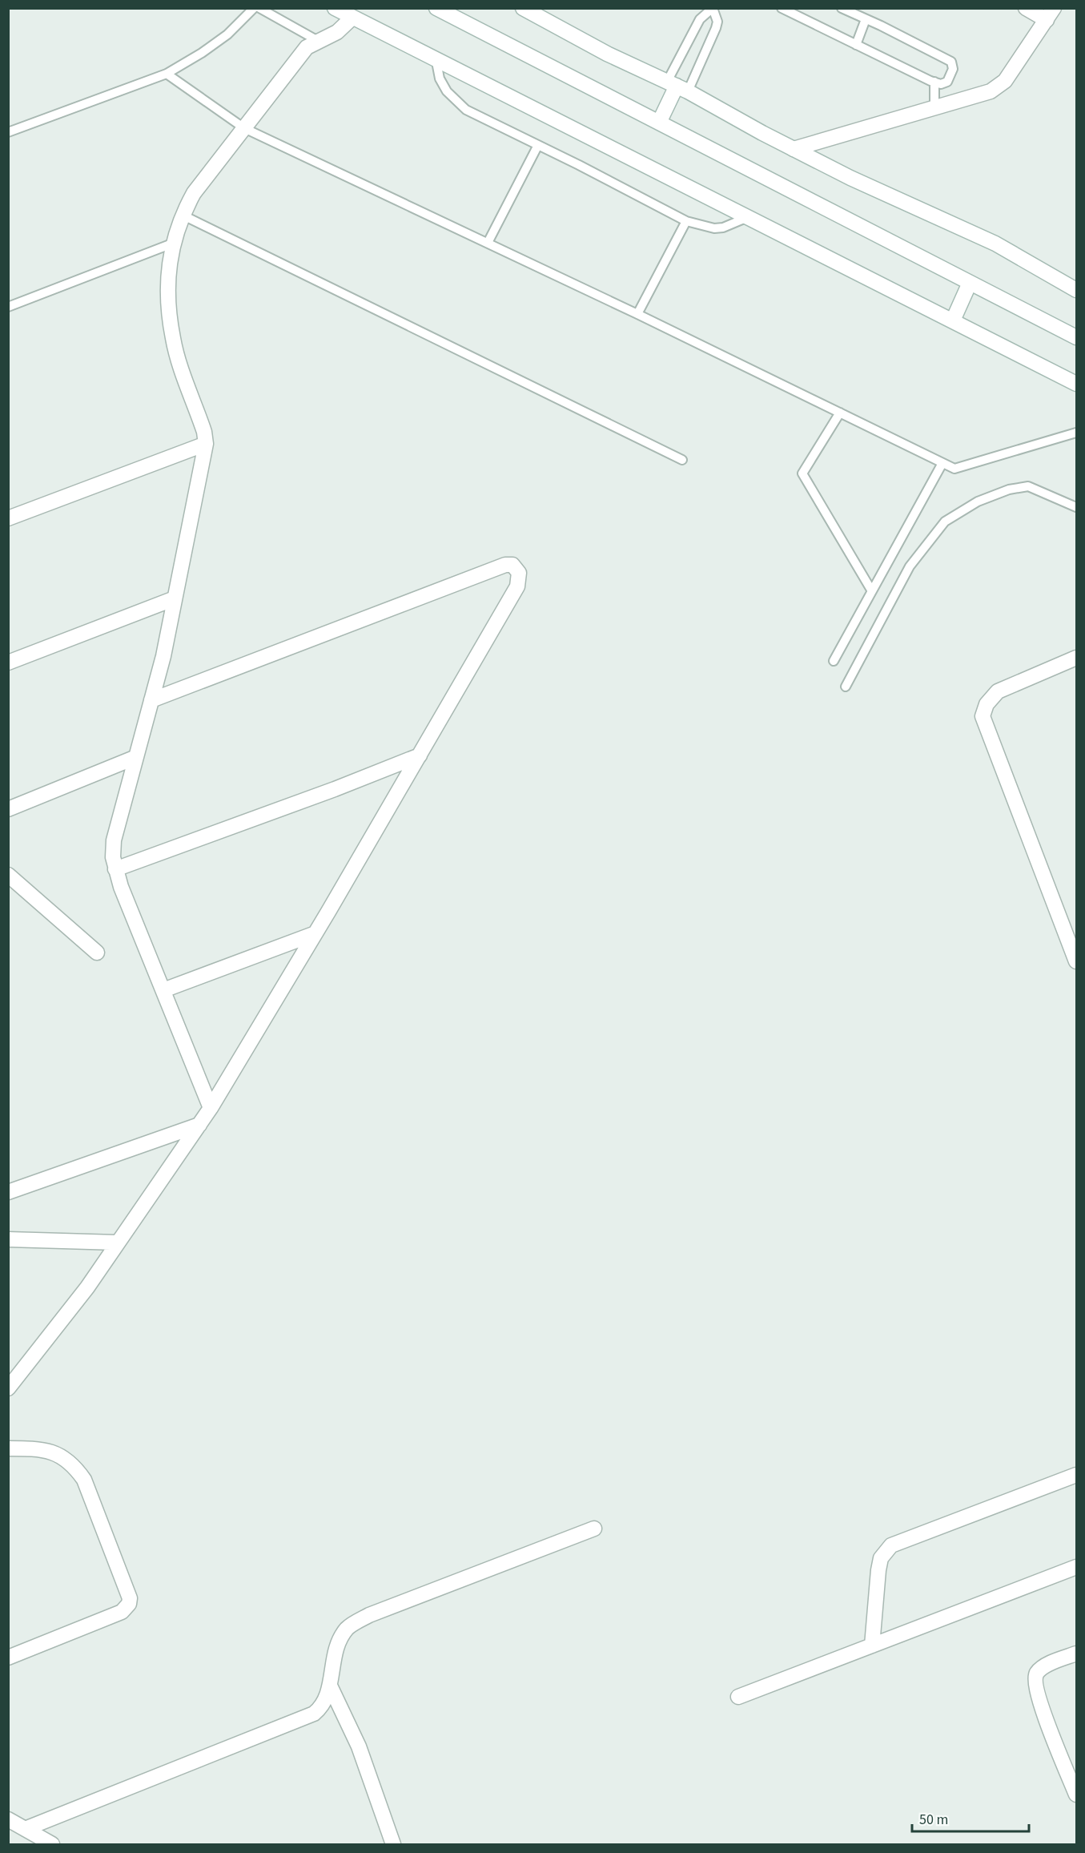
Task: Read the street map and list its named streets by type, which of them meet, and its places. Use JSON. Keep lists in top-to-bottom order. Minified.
{"scale_bar":"50 m"}
